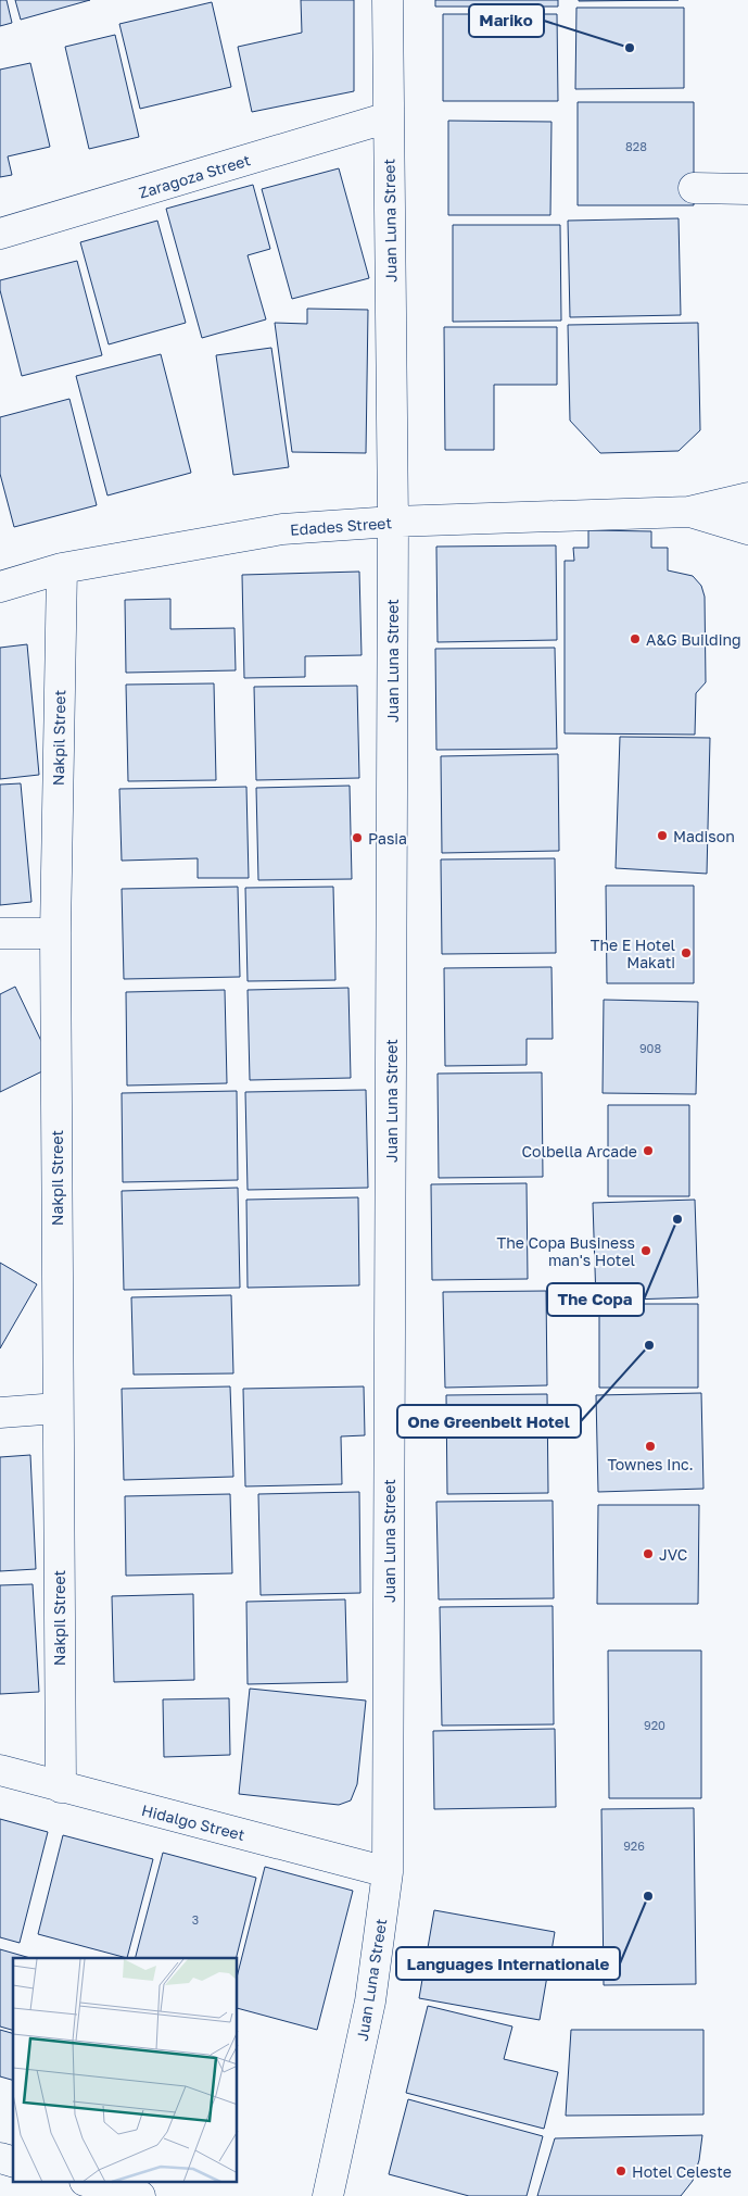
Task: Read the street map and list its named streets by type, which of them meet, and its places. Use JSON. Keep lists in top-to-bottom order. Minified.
{"streets":{"street":["Zaragoza Street","Juan Luna Street","Edades Street","Nakpil Street","Hidalgo Street"]},"crossings":[["Zaragoza Street","Juan Luna Street"],["Juan Luna Street","Edades Street"],["Juan Luna Street","Hidalgo Street"],["Edades Street","Nakpil Street"],["Nakpil Street","Hidalgo Street"]],"places":["Mariko","A&G Building","Madison","Pasia","The E Hotel Makati","Colbella Arcade","The Copa","The Copa Business man's Hotel","One Greenbelt Hotel","Townes Inc.","JVC","Languages Internationale","Hotel Celeste"],"house_numbers":["828","908","920","926","3"]}
